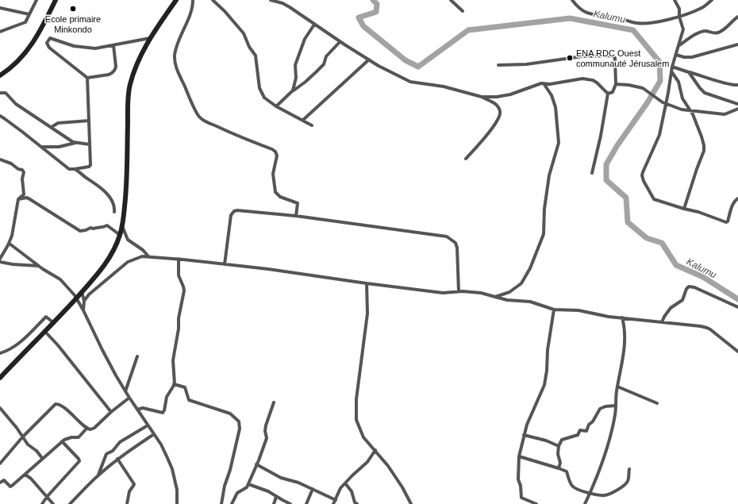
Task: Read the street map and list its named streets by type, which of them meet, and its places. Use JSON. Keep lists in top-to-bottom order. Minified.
{"water":["Kalumu"],"places":["Ecole primaire Minkondo","ENA RDC Ouest communauté Jérusalem"]}
